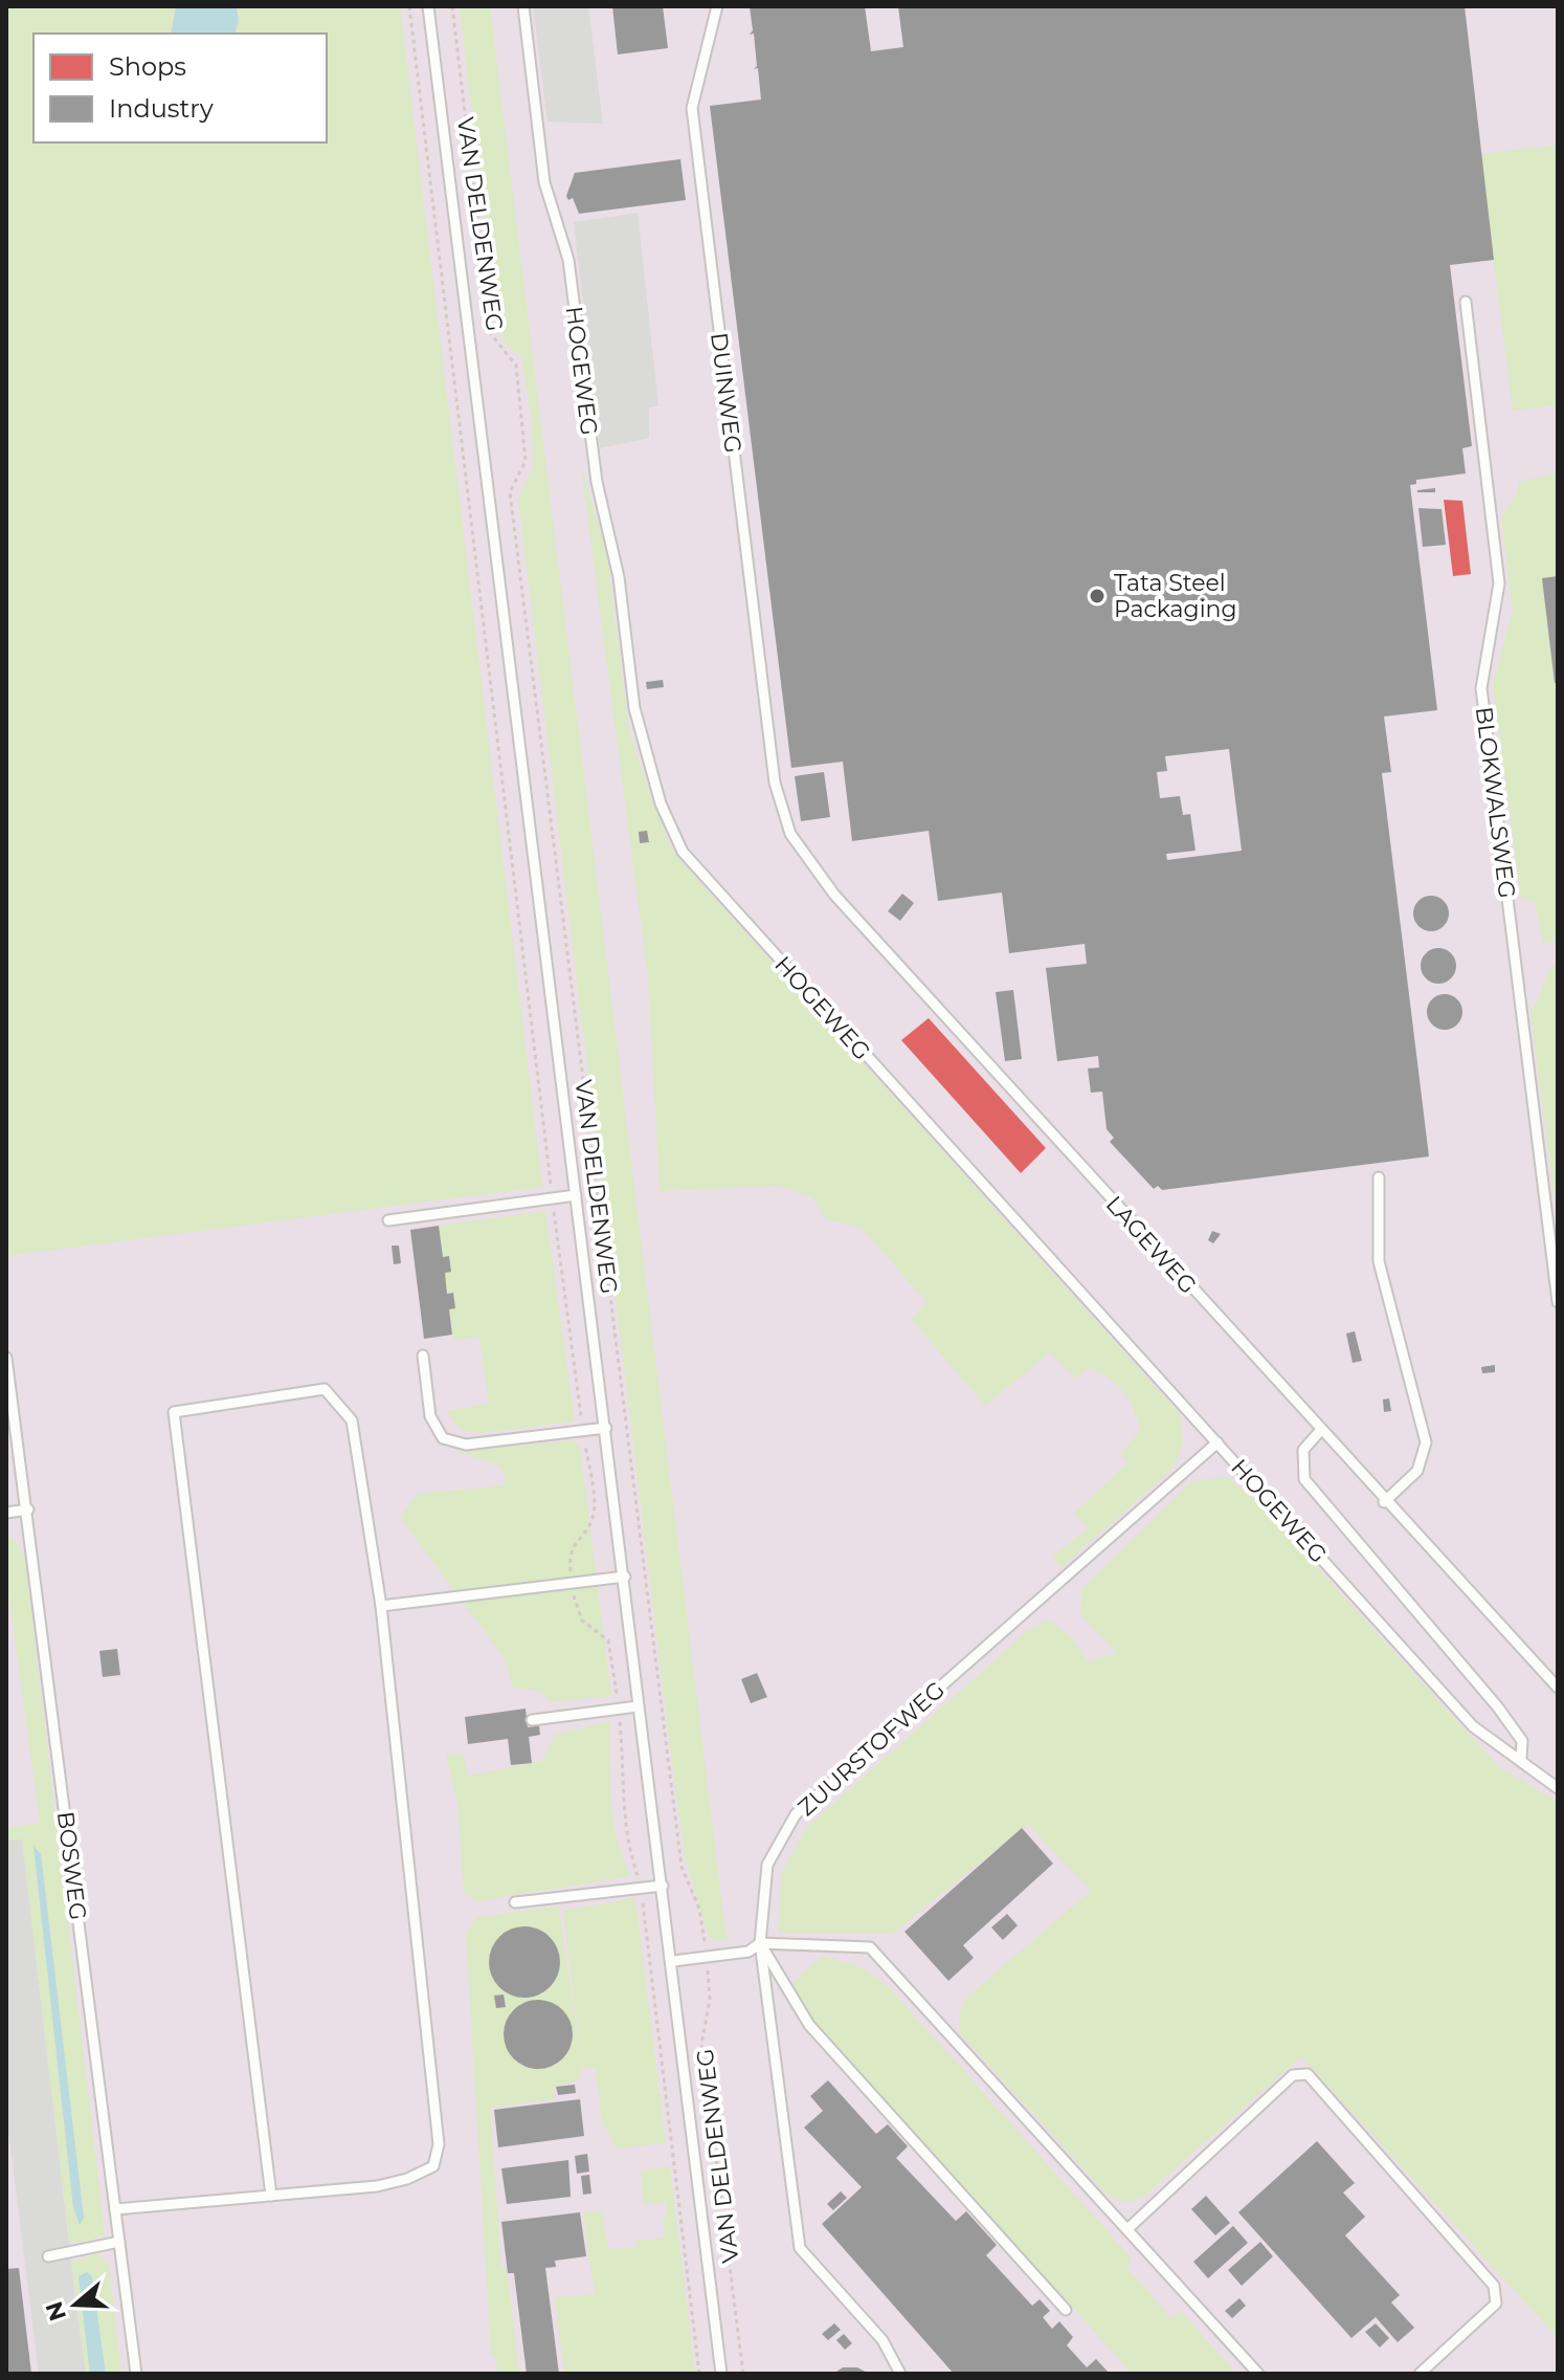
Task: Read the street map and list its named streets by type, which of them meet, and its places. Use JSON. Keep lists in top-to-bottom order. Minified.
{"streets":{"lane":["VAN DELDENWEG","HOGEWEG","DUINWEG","BLOKWALSWEG","LAGEWEG","ZUURSTOFWEG","BOSWEG"]},"crossings":[["HOGEWEG","ZUURSTOFWEG"],["DUINWEG","LAGEWEG"]],"places":["Tata Steel Packaging"],"legend":["Shops","Industry"],"north":"left"}
